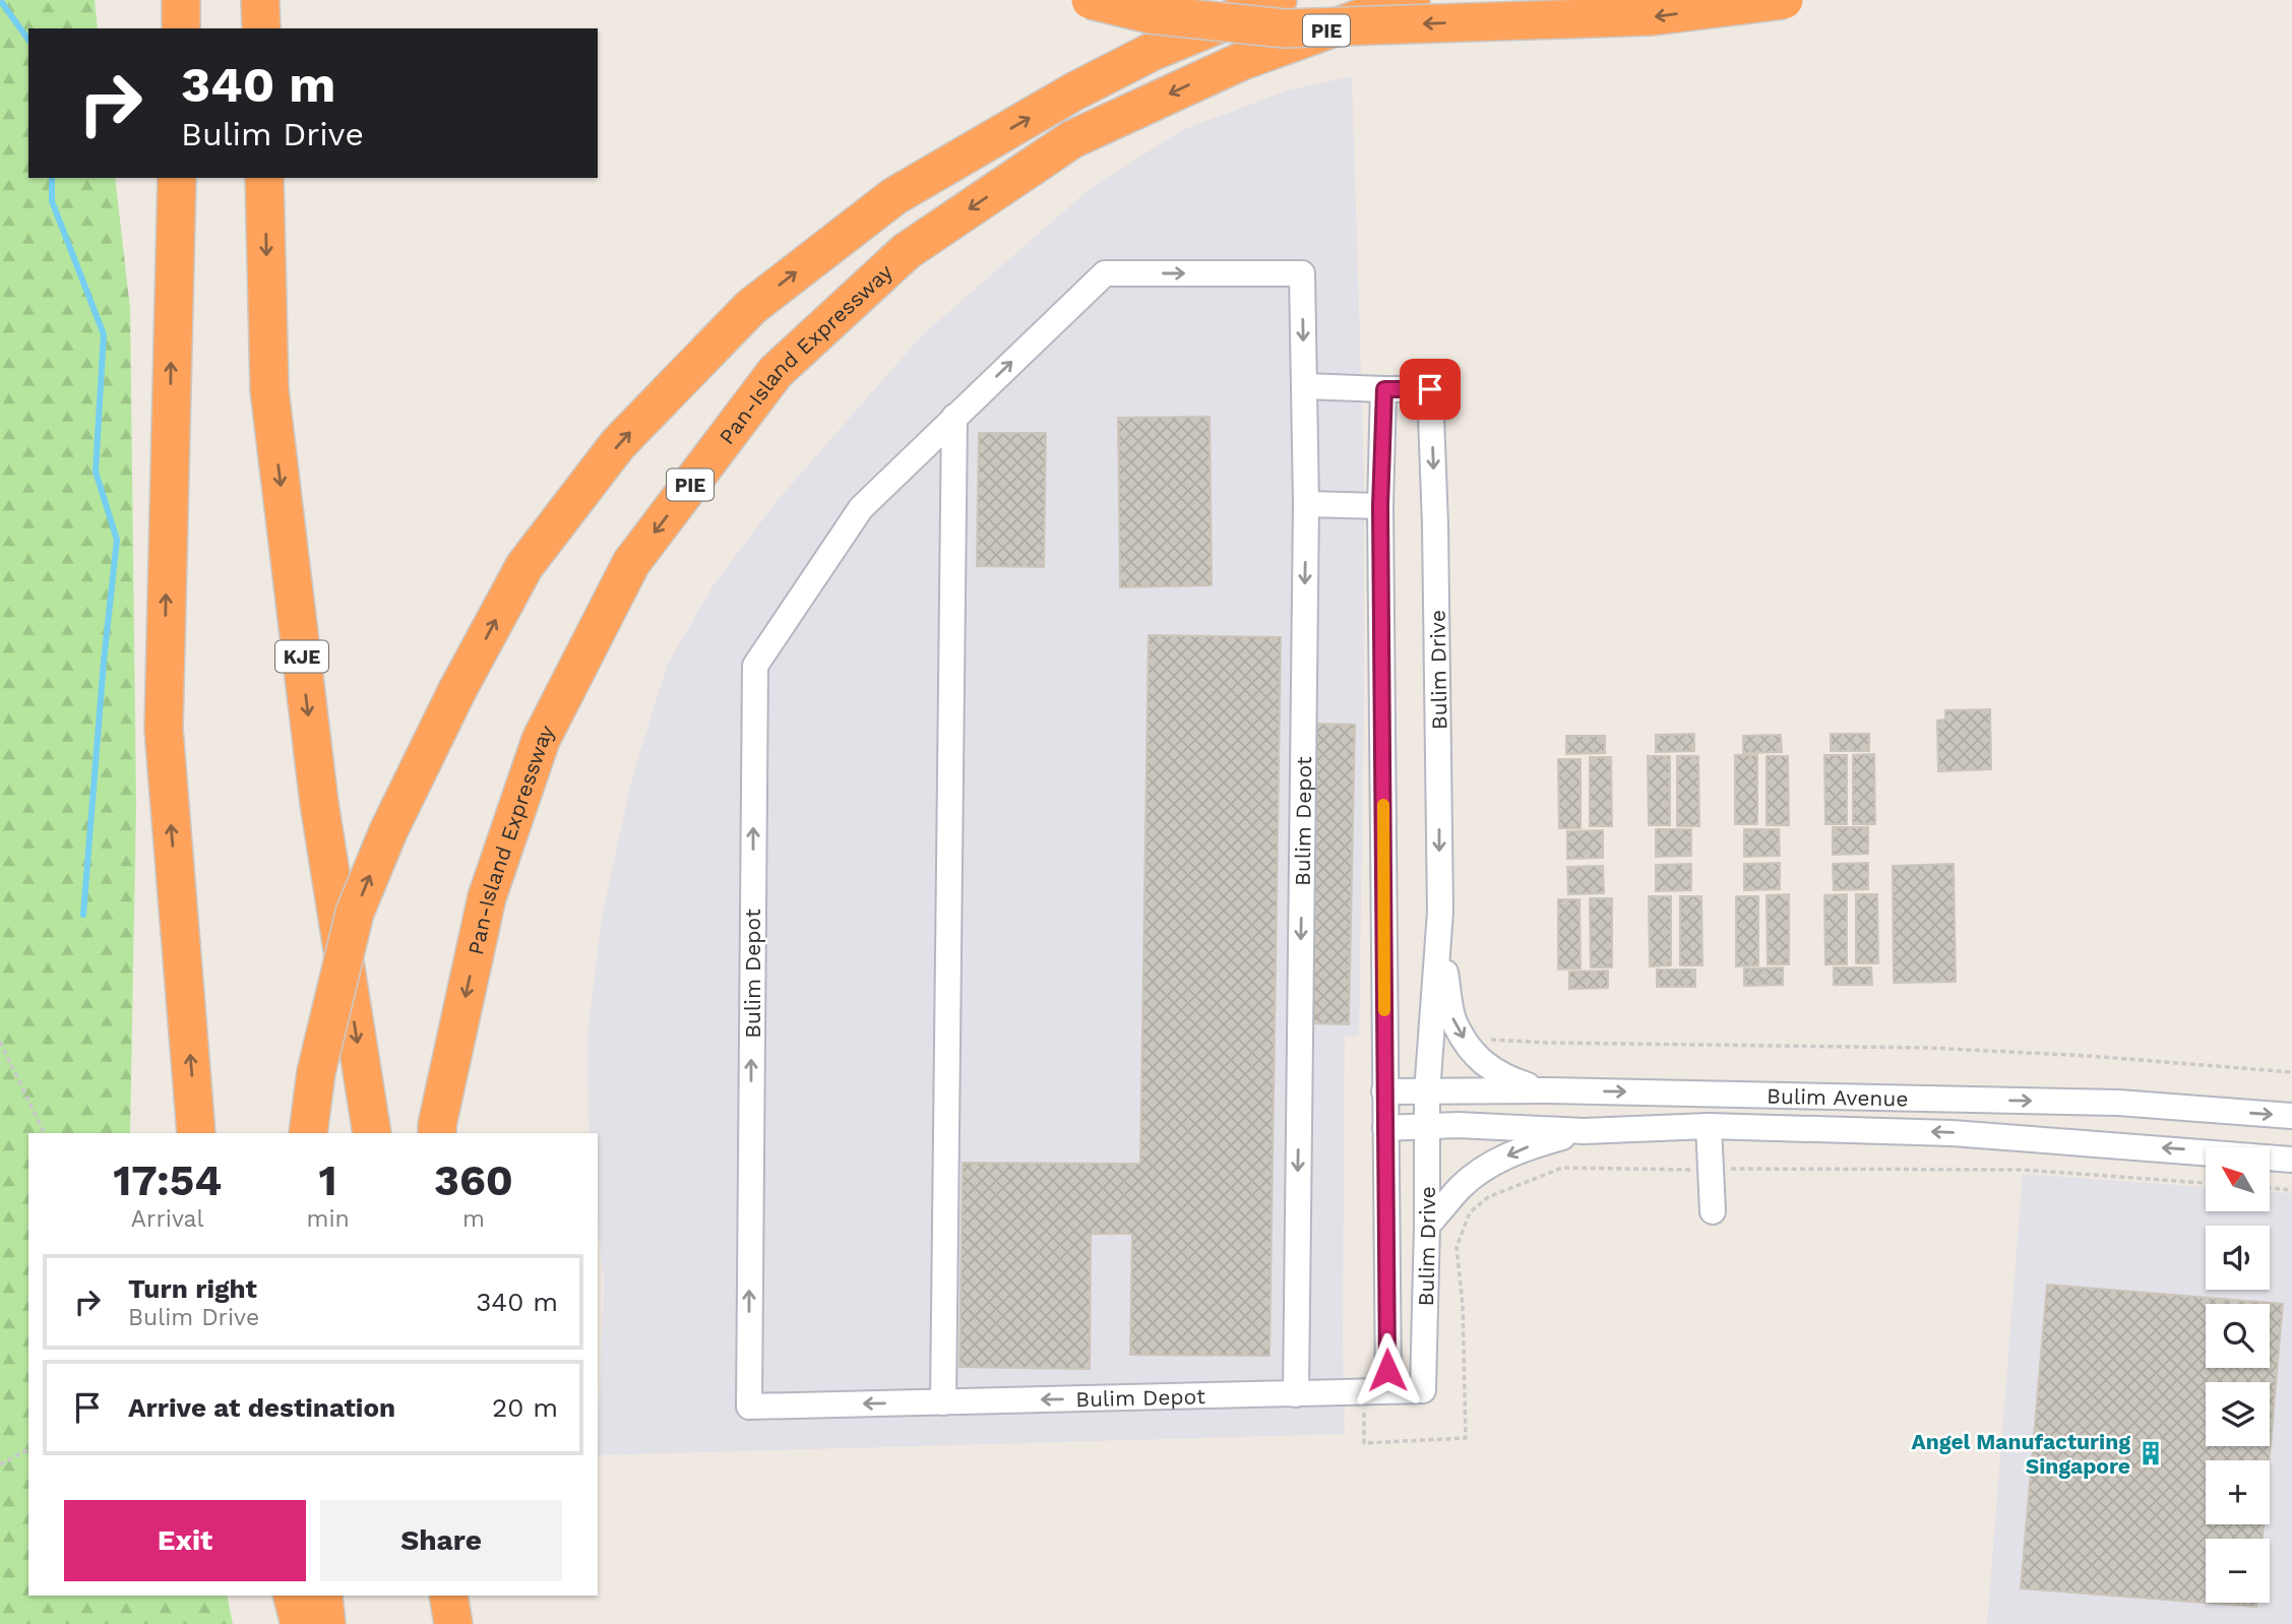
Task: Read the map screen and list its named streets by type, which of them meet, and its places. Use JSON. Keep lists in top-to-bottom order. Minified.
{"streets":{"highway":["PIE","Pan-Island Expressway","KJE"],"street":["Bulim Drive","Bulim Depot","Bulim Avenue"]},"crossings":[["Bulim Drive","Bulim Depot"],["Bulim Drive","Bulim Avenue"]],"places":{"building":["Angel Manufacturing Singapore"]},"north":"top left","page":{"turn":["340 m","Bulim Drive"],"eta":["17:54","Arrival","1","min","360","m"],"map_buttons":["+","−"],"list":[{"name":"Turn right","note":"Bulim Drive","value":"340 m"},{"name":"Arrive at destination","value":"20 m"}],"buttons":["Exit","Share"]}}
